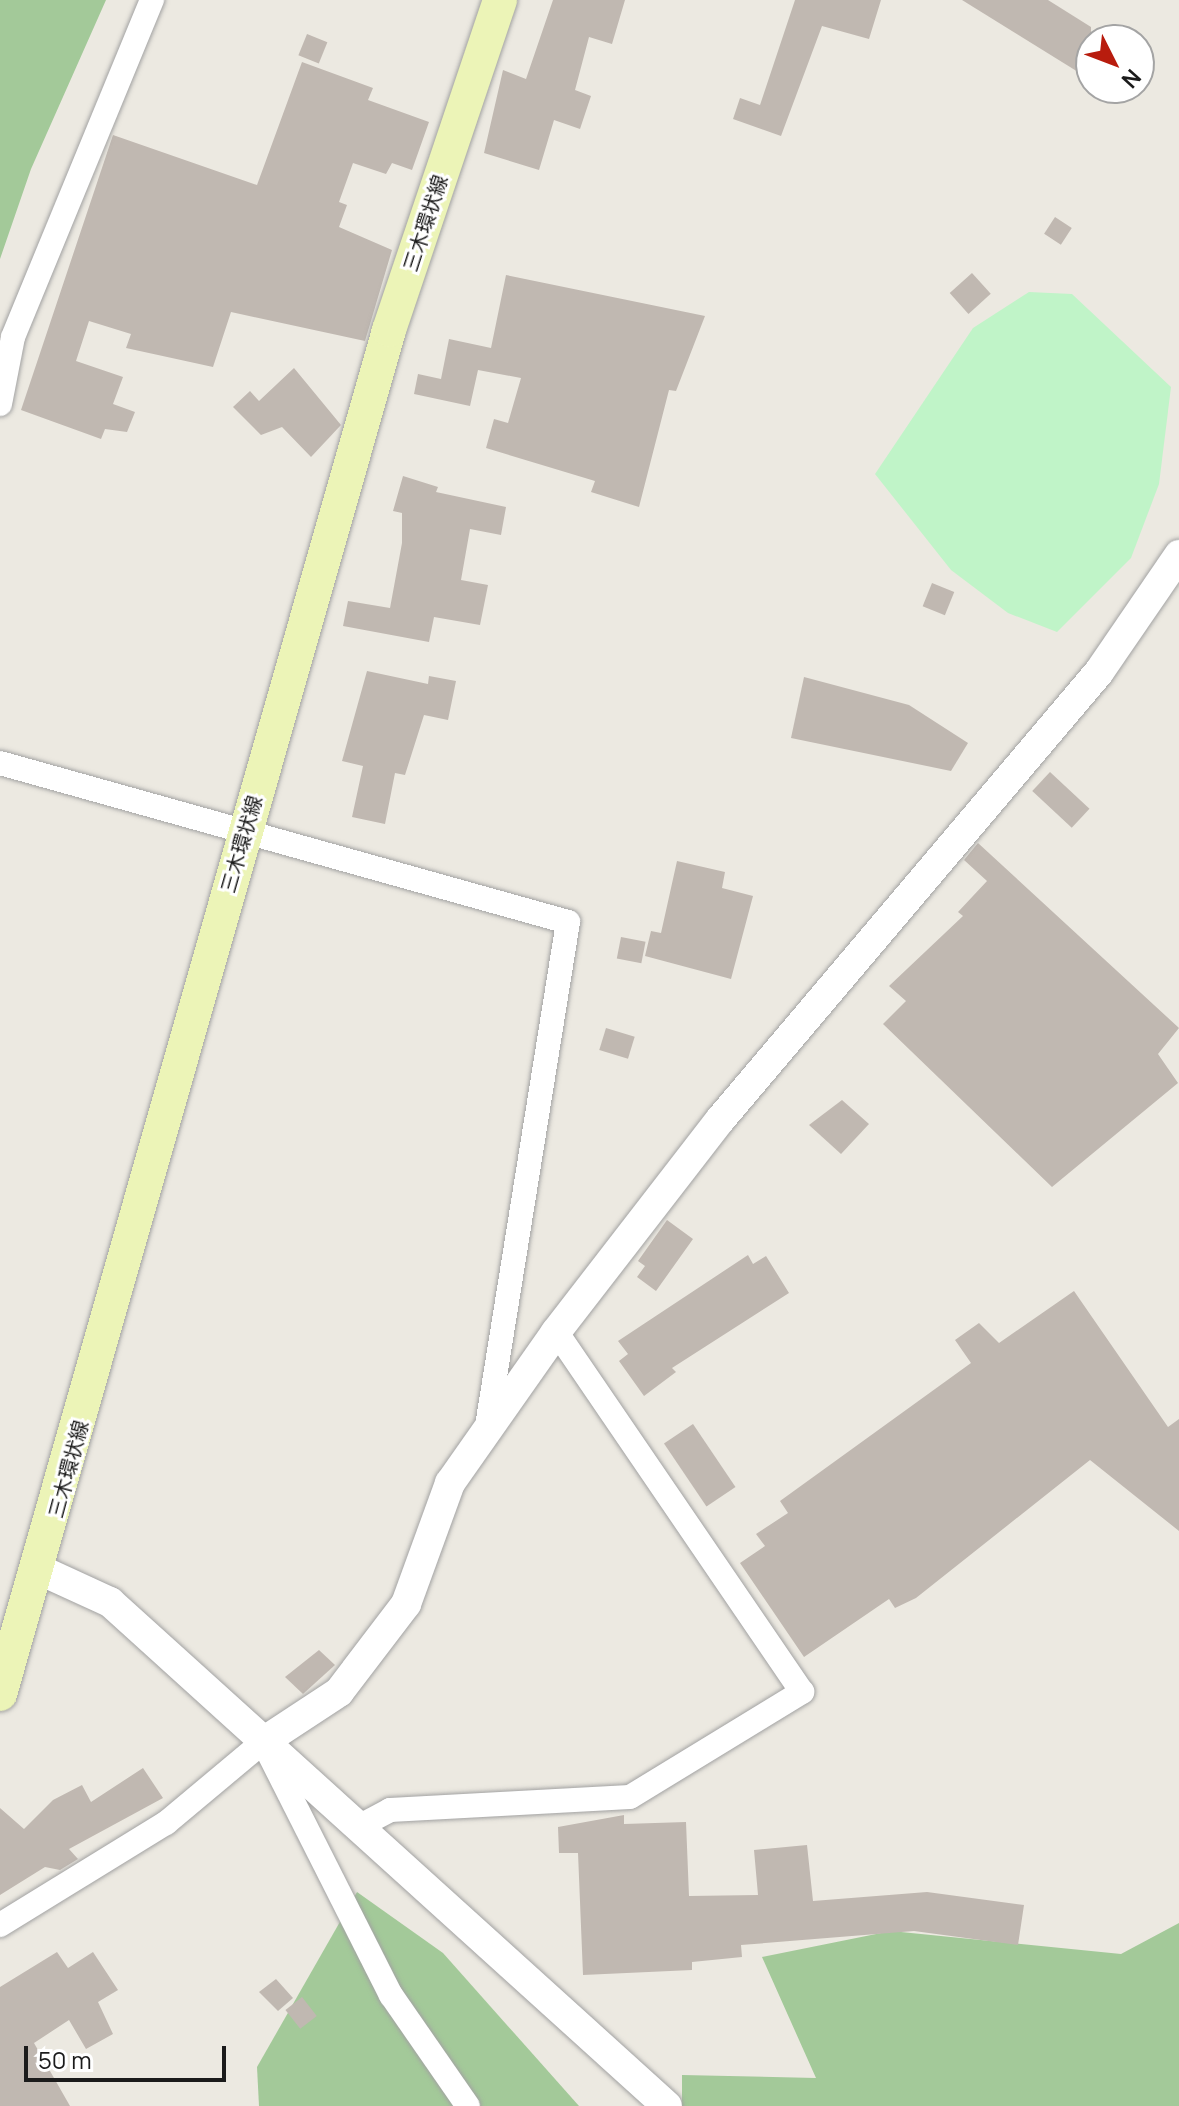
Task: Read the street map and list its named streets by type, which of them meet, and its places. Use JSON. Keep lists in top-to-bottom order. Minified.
{"streets":{"main road":["三木環状線"]},"scale_bar":"50 m","north":"bottom right"}
